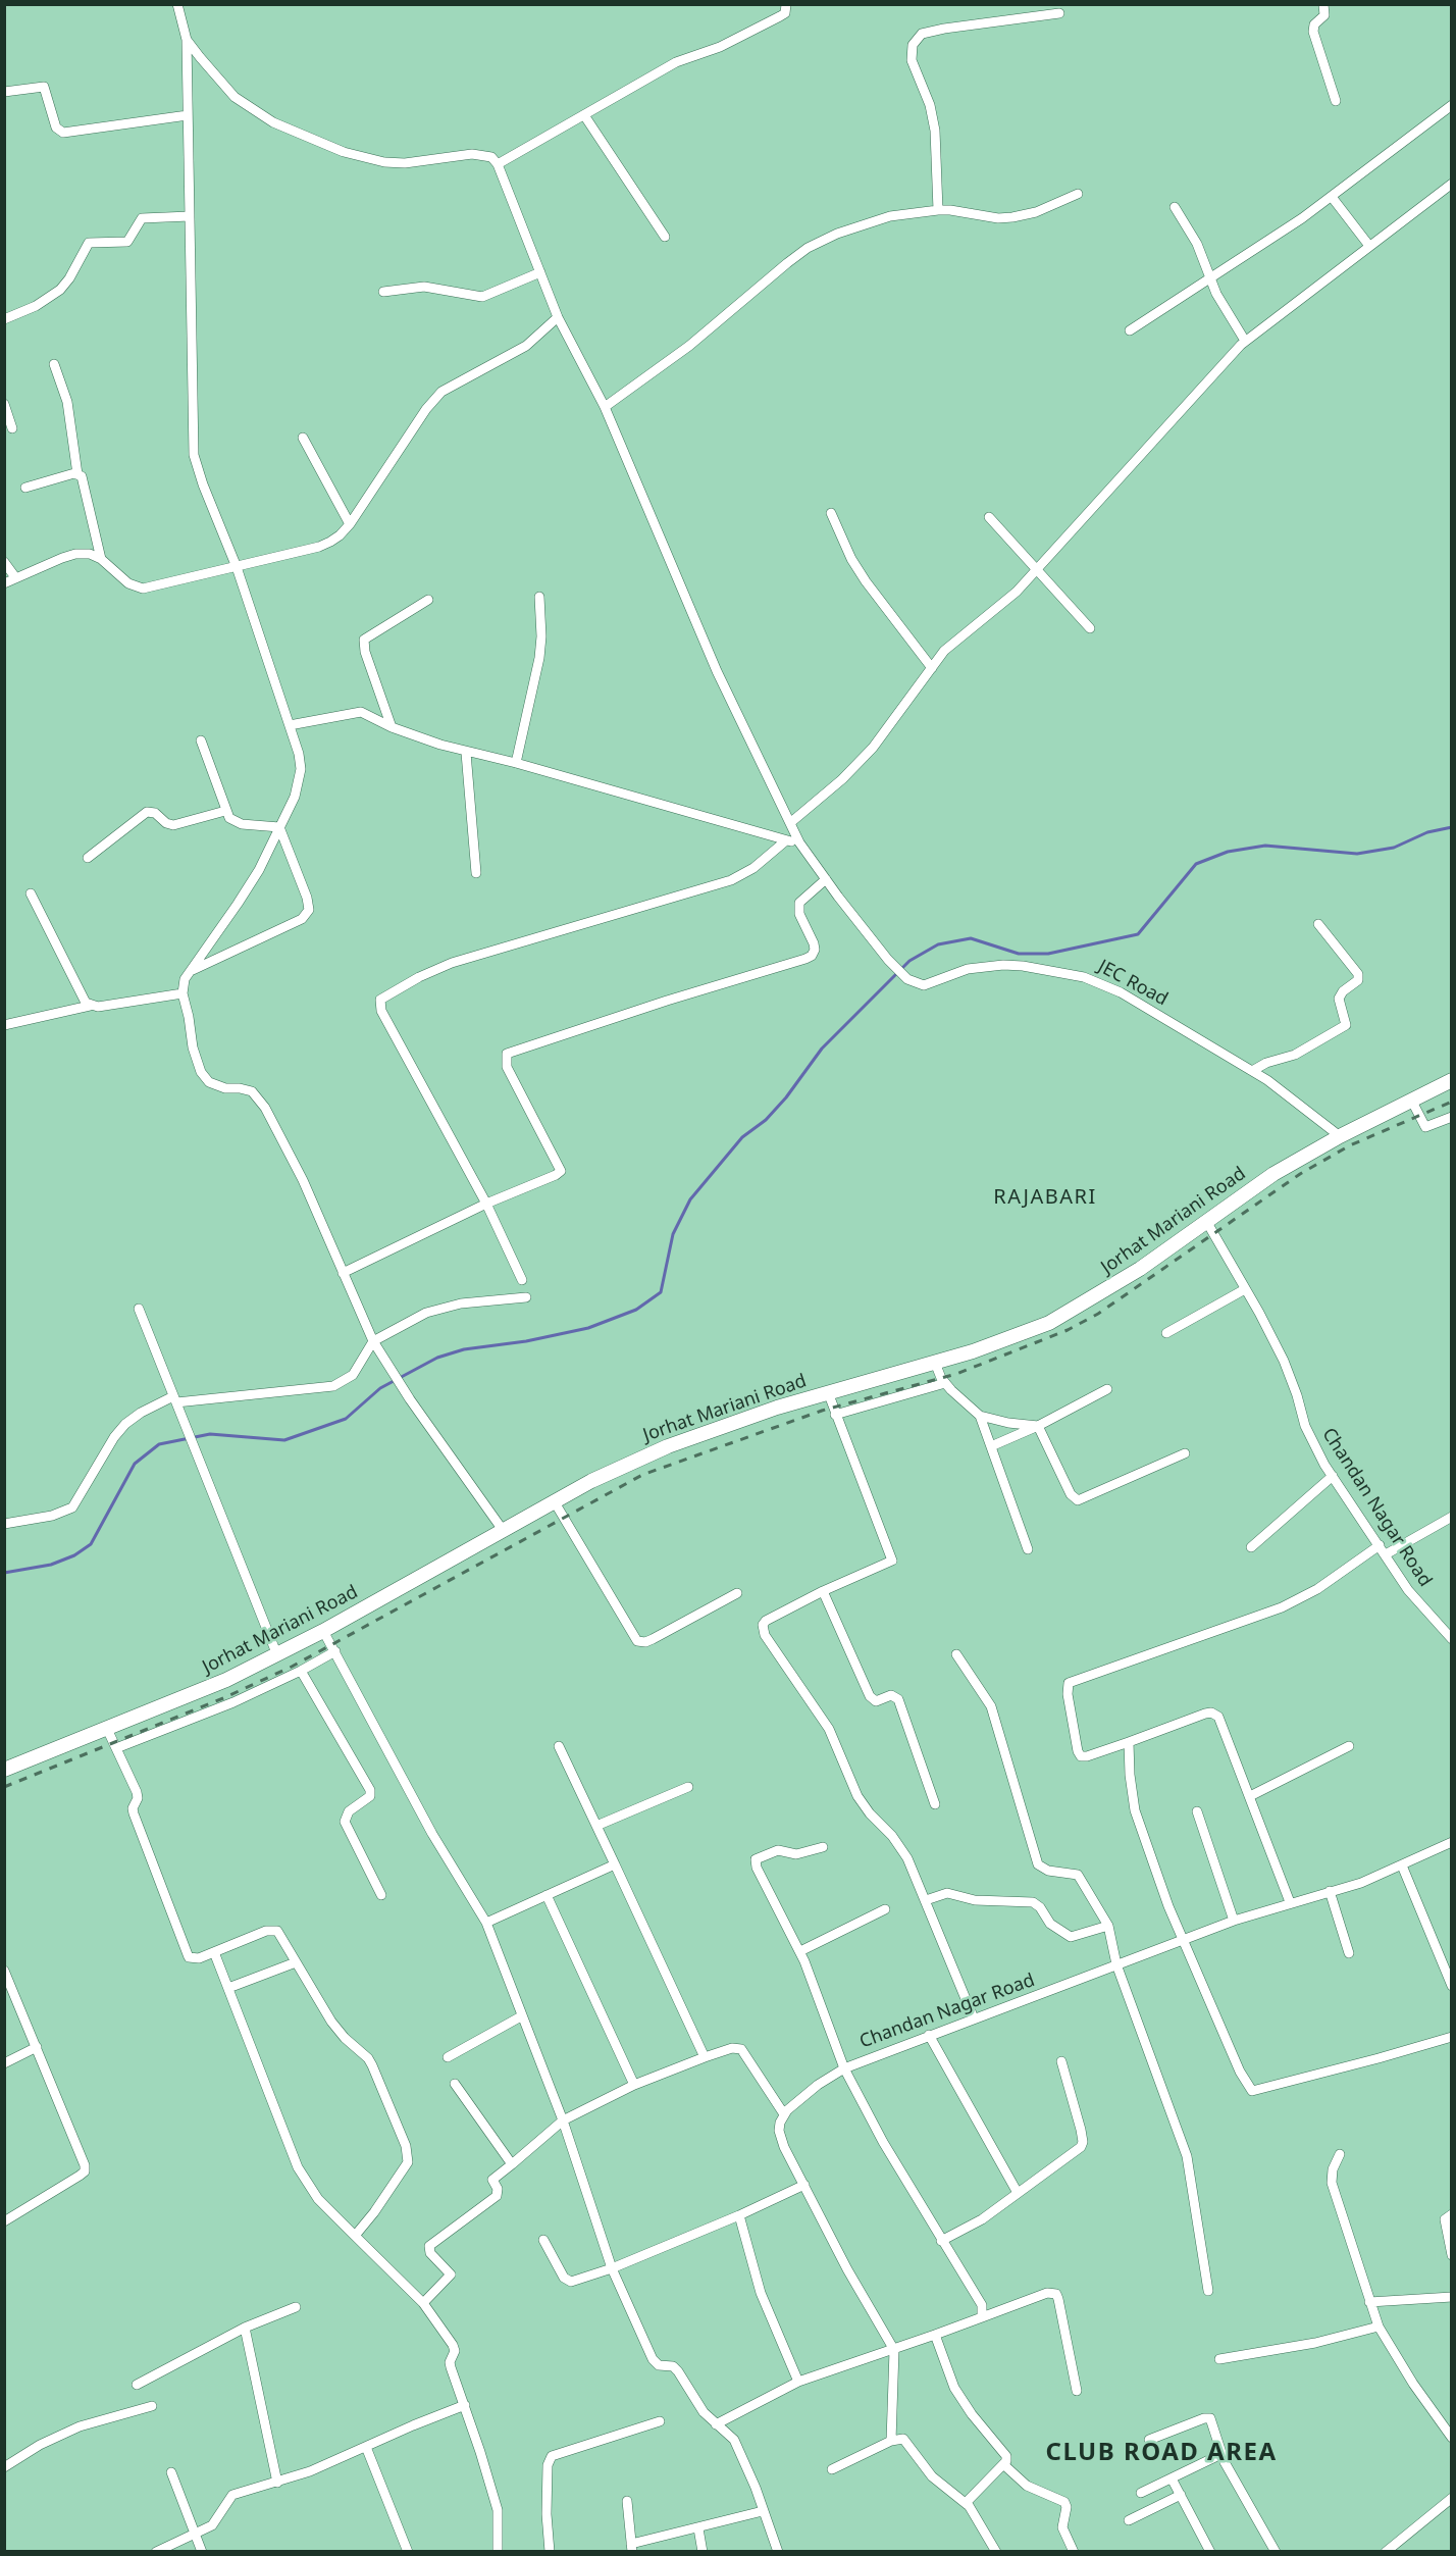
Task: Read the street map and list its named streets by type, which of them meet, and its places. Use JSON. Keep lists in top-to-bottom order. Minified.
{"streets":{"highway":["Jorhat Mariani Road"],"street":["JEC Road","Chandan Nagar Road"]},"crossings":[["JEC Road","Jorhat Mariani Road"],["Jorhat Mariani Road","Chandan Nagar Road"]],"districts":["RAJABARI","CLUB ROAD AREA"]}
